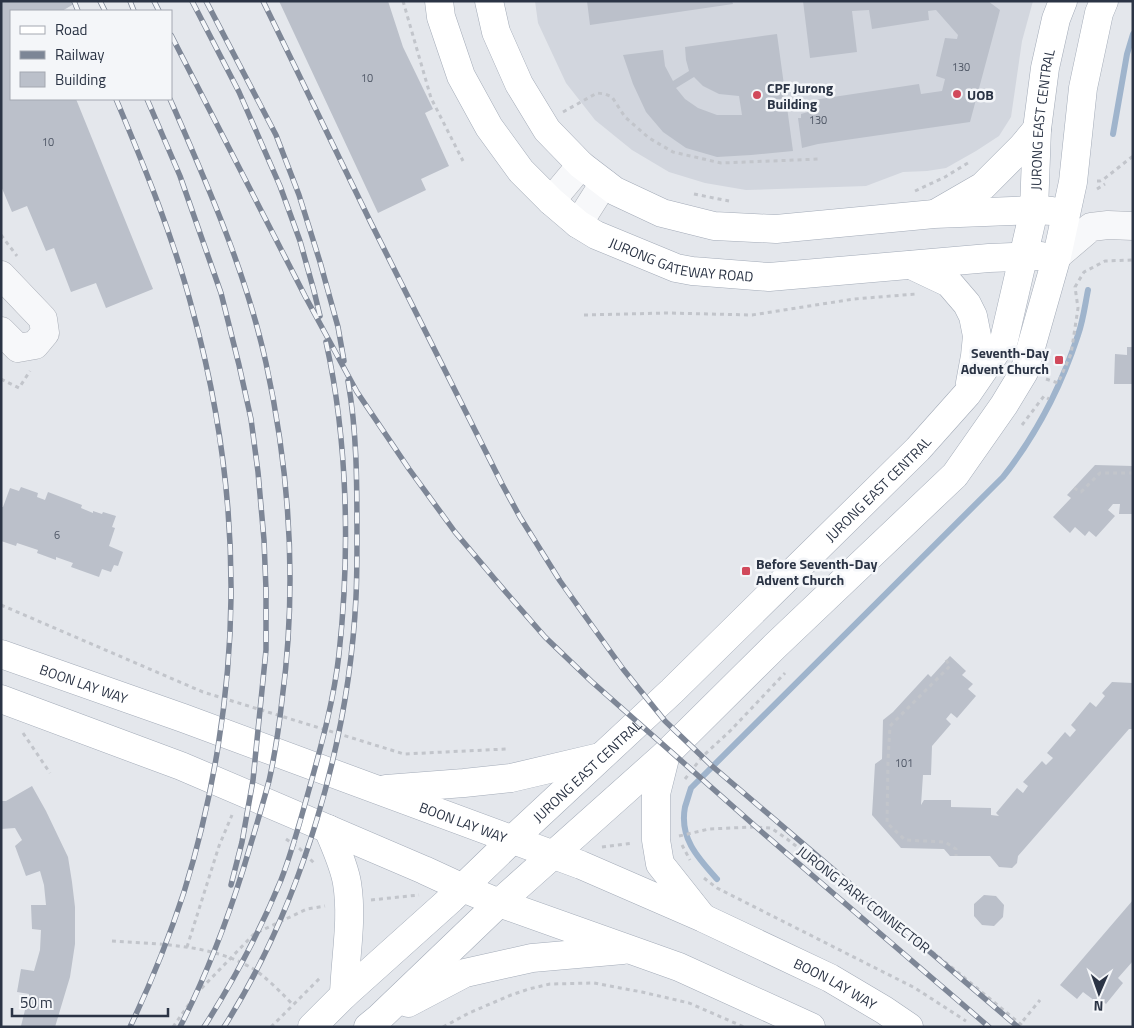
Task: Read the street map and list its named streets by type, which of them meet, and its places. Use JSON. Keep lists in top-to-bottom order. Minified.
{"streets":{"main road":["JURONG EAST CENTRAL","JURONG GATEWAY ROAD","BOON LAY WAY"],"path":["JURONG PARK CONNECTOR"]},"crossings":[["JURONG EAST CENTRAL","JURONG GATEWAY ROAD"],["JURONG EAST CENTRAL","BOON LAY WAY"]],"places":{"other":["UOB","CPF Jurong Building"],"transit":["Seventh-Day Advent Church","Before Seventh-Day Advent Church"]},"house_numbers":["130","10","130","10","6","101"],"legend":["Road","Railway","Building"],"scale_bar":"50 m","north":"bottom"}
